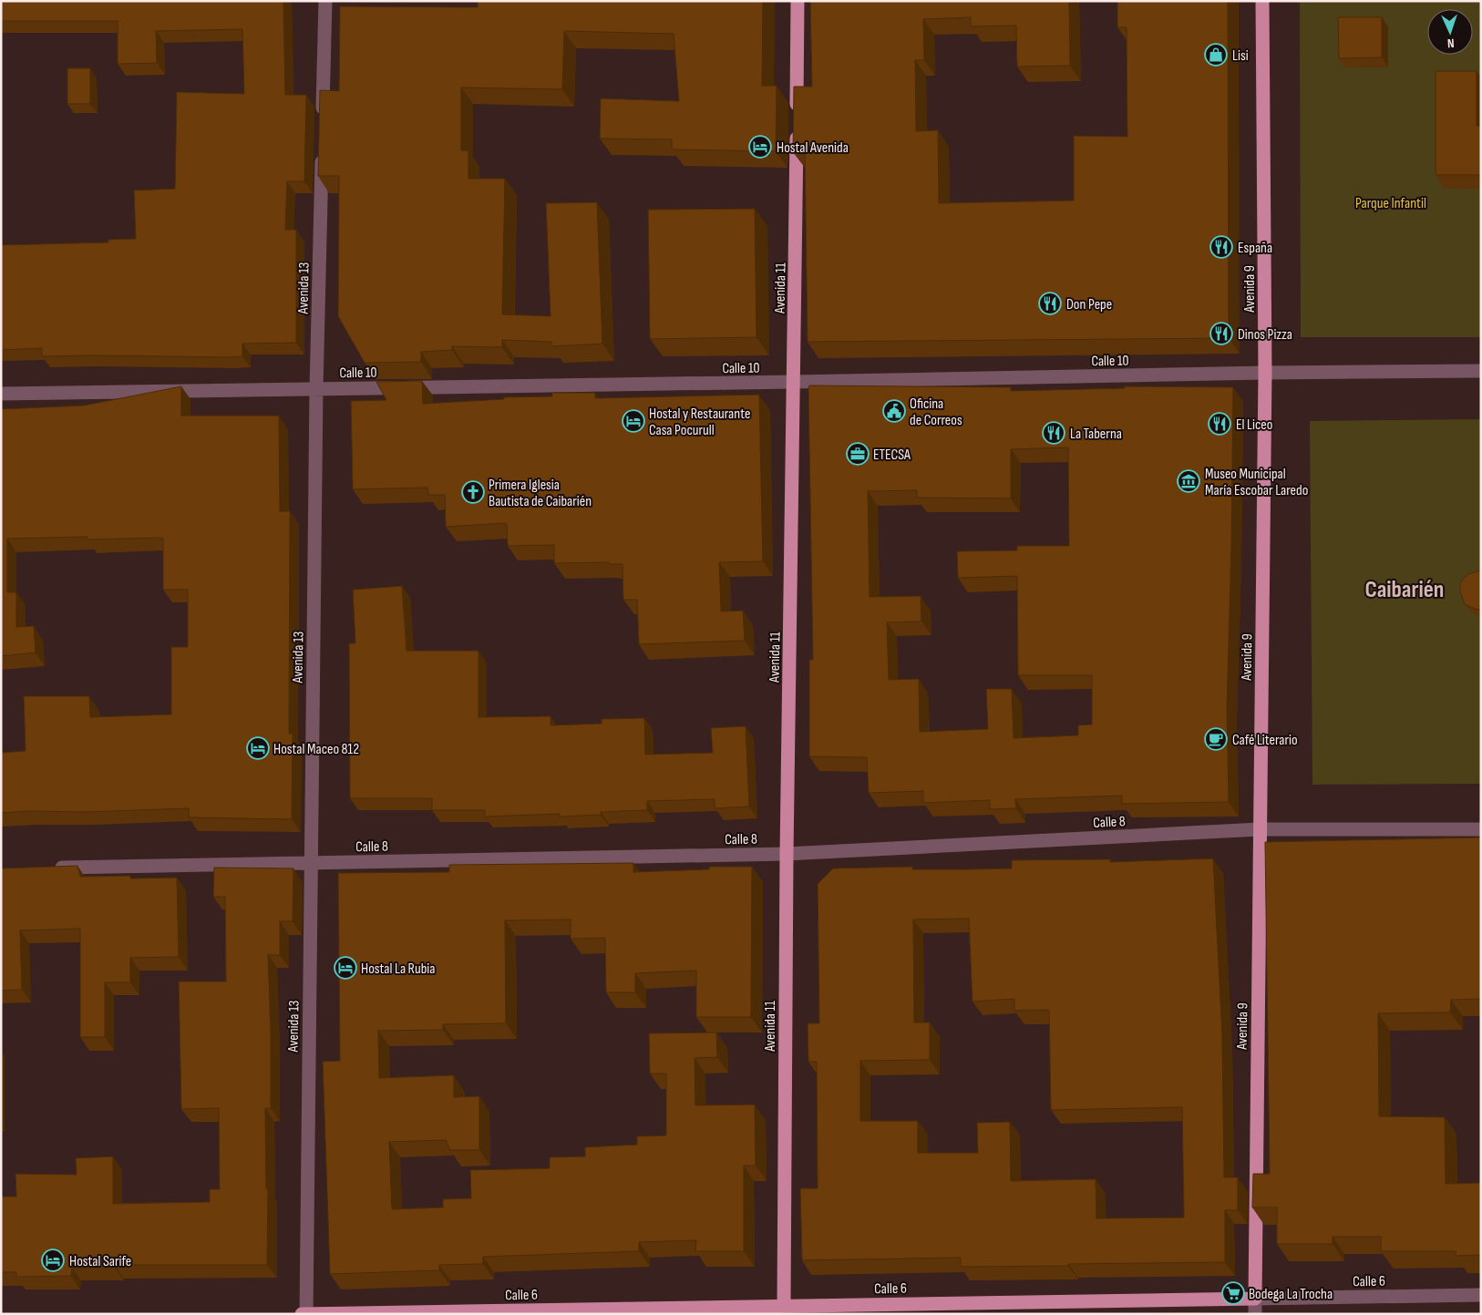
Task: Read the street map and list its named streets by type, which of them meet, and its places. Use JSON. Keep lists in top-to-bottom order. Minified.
{"streets":{"main road":["Avenida 11","Avenida 9","Calle 6"],"street":["Avenida 13","Calle 10","Calle 8"]},"crossings":[["Avenida 13","Calle 10"],["Avenida 13","Calle 8"],["Avenida 13","Calle 6"],["Avenida 11","Calle 10"],["Avenida 11","Calle 8"],["Avenida 11","Calle 6"],["Avenida 9","Calle 10"],["Avenida 9","Calle 8"],["Avenida 9","Calle 6"]],"districts":["Caibarién"],"parks":["Parque Infantil"],"places":{"shop":["Lisi"],"hotel":["Hostal Avenida","Hostal y Restaurante Casa Pocurull","Hostal Maceo 812","Hostal La Rubia","Hostal Sarife"],"restaurant":["España","Don Pepe","Dinos Pizza","El Liceo","La Taberna"],"public building":["Oficina de Correos"],"office":["ETECSA"],"museum":["Museo Municipal María Escobar Laredo"],"church":["Primera Iglesia Bautista de Caibarién"],"cafe":["Café Literario"],"supermarket":["Bodega La Trocha"]},"north":"bottom"}
